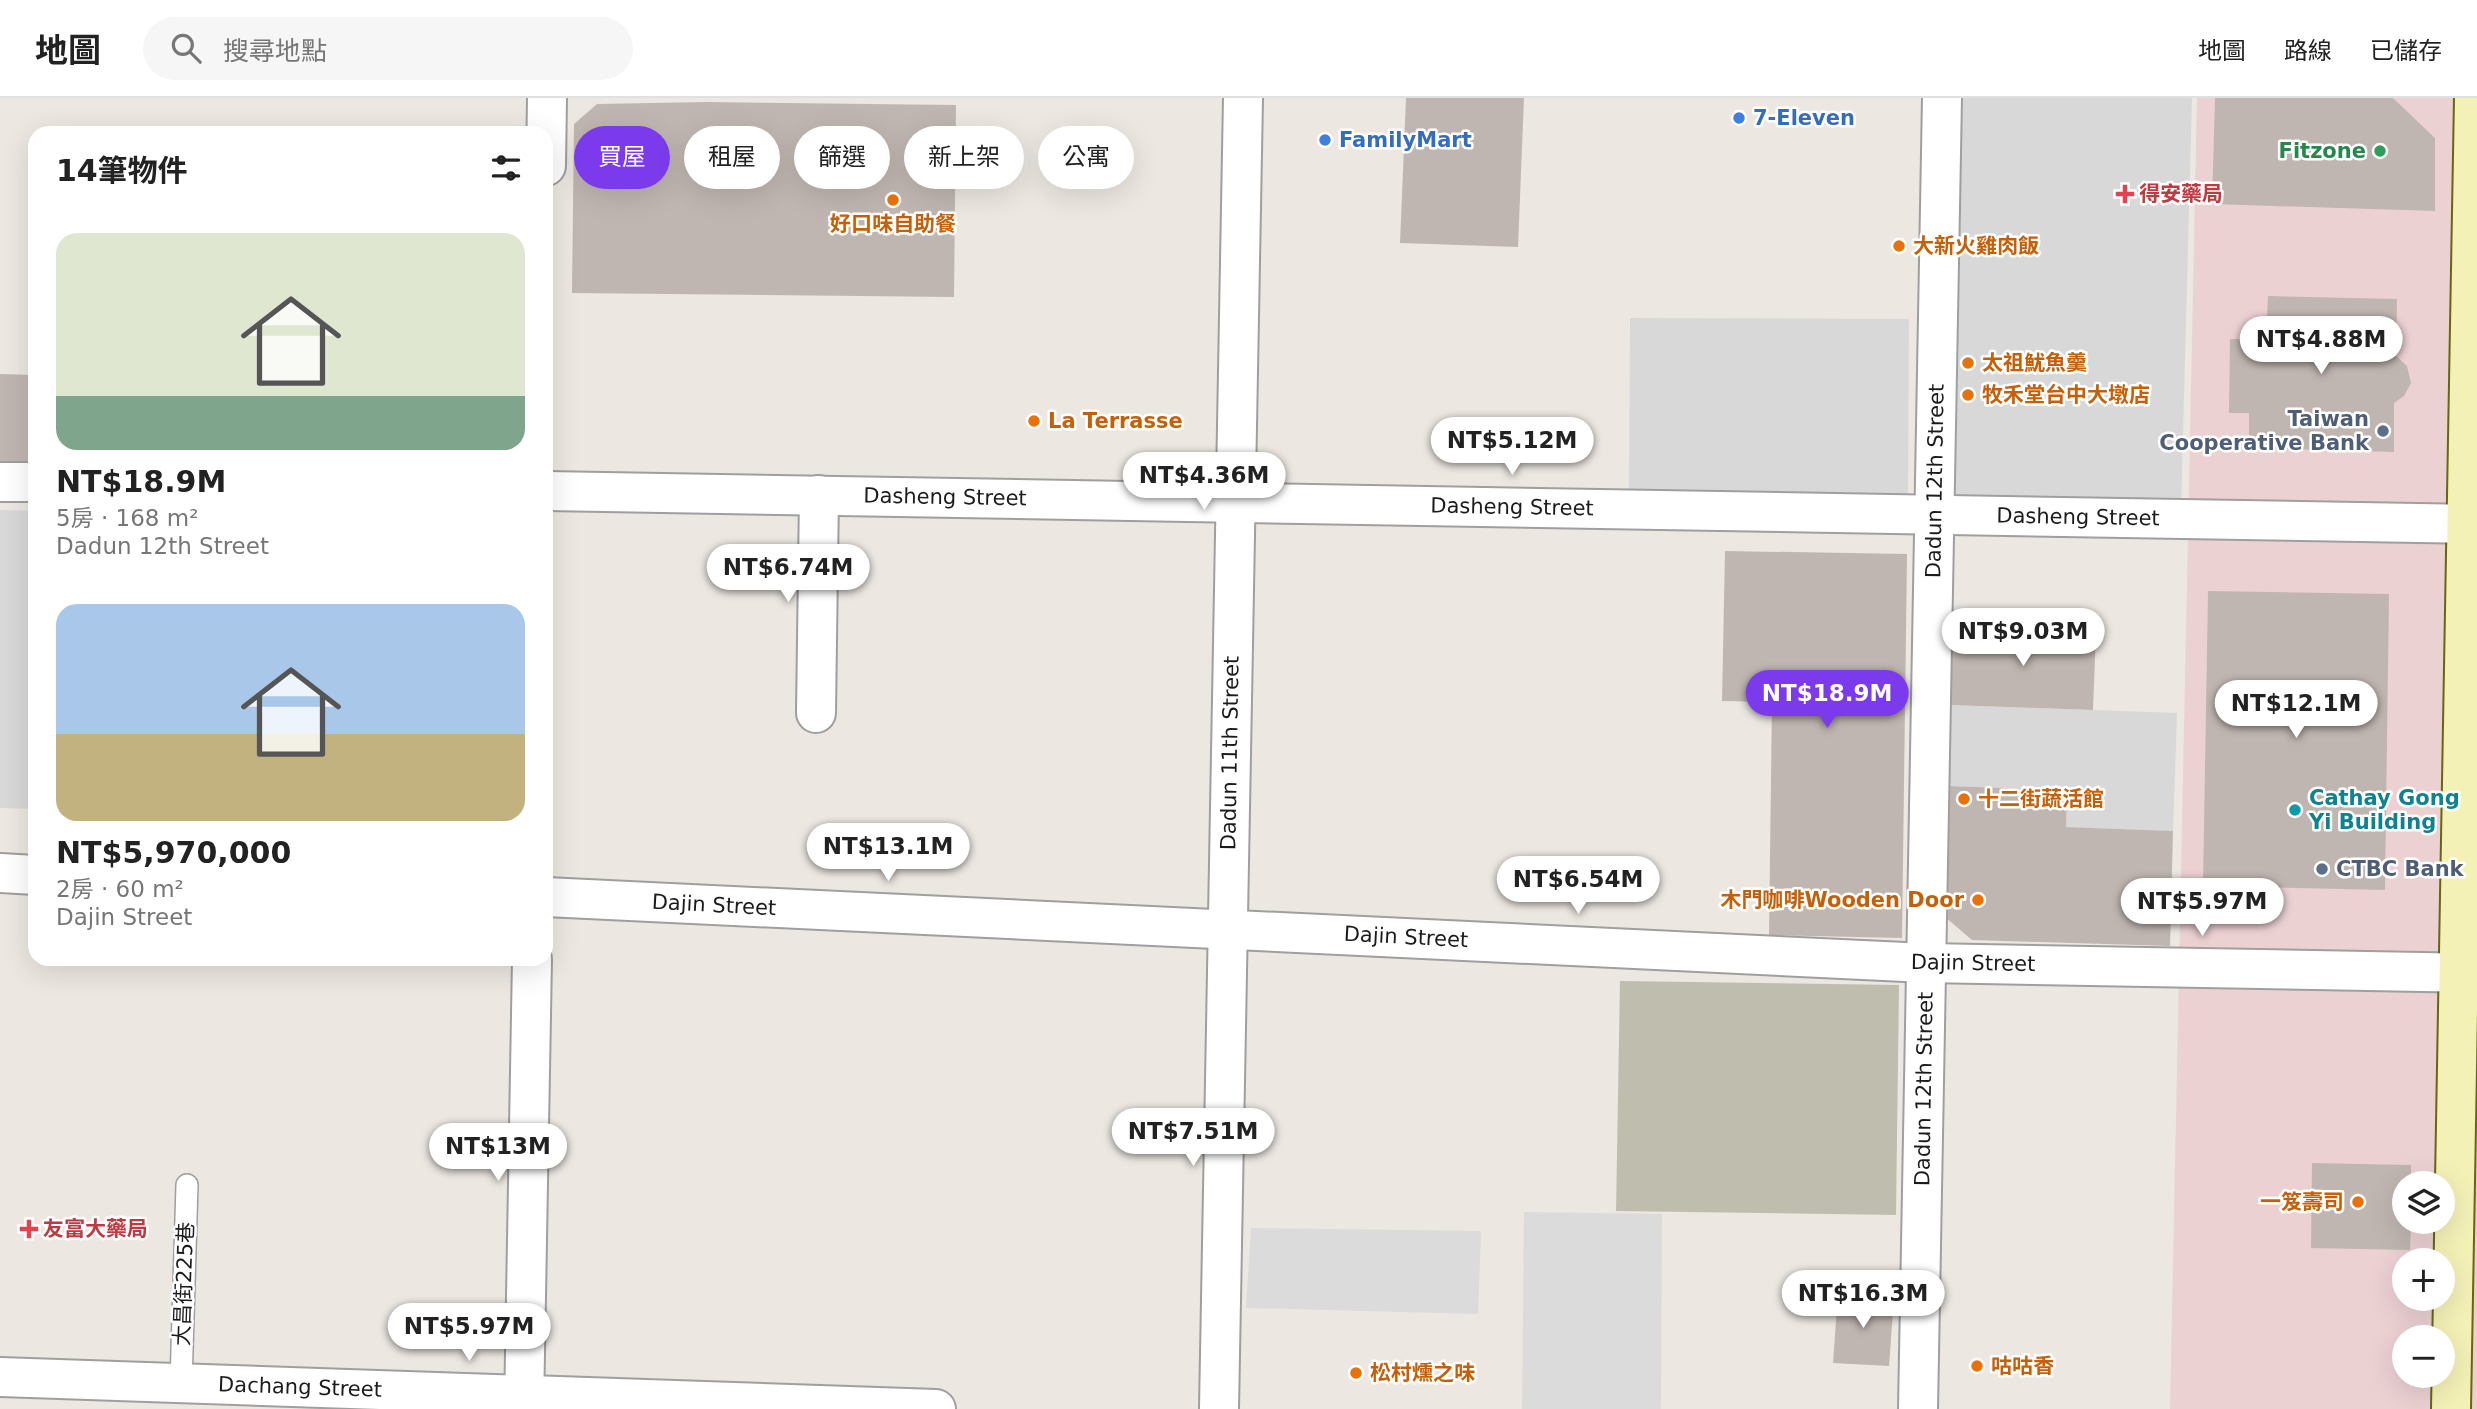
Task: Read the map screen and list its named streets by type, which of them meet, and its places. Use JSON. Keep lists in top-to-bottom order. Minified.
{"streets":{"street":["Dadun 12th Street","Dasheng Street","Dadun 11th Street","Dajin Street","Dachang Street"],"lane":["大昌街225巷"]},"crossings":[["Dadun 12th Street","Dasheng Street"],["Dadun 12th Street","Dajin Street"],["Dasheng Street","Dadun 11th Street"],["Dadun 11th Street","Dajin Street"],["大昌街225巷","Dachang Street"]],"places":{"other":["7-Eleven","FamilyMart","Fitzone","好口味自助餐","大新火雞肉飯","太祖魷魚羹","牧禾堂台中大墩店","La Terrasse","Taiwan Cooperative Bank","十二街蔬活館","Cathay Gong Yi Building","CTBC Bank","木門咖啡Wooden Door","一笈壽司","咕咕香","松村燻之味"],"health":["得安藥局","友富大藥局"]},"page":{"header":"地圖","search":"搜尋地點","nav":["地圖","路線","已儲存"],"chip":["買屋","租屋","篩選","新上架","公寓"],"heading":"14筆物件","list":[{"name":"NT$18.9M","note":"5房 · 168 m² · Dadun 12th Street"},{"name":"NT$5,970,000","note":"2房 · 60 m² · Dajin Street"}],"price":["NT$4.88M","NT$5.12M","NT$4.36M","NT$6.74M","NT$9.03M","NT$18.9M","NT$12.1M","NT$13.1M","NT$6.54M","NT$5.97M","NT$7.51M","NT$13M","NT$16.3M","NT$5.97M"],"map_buttons":["+","−"]}}
